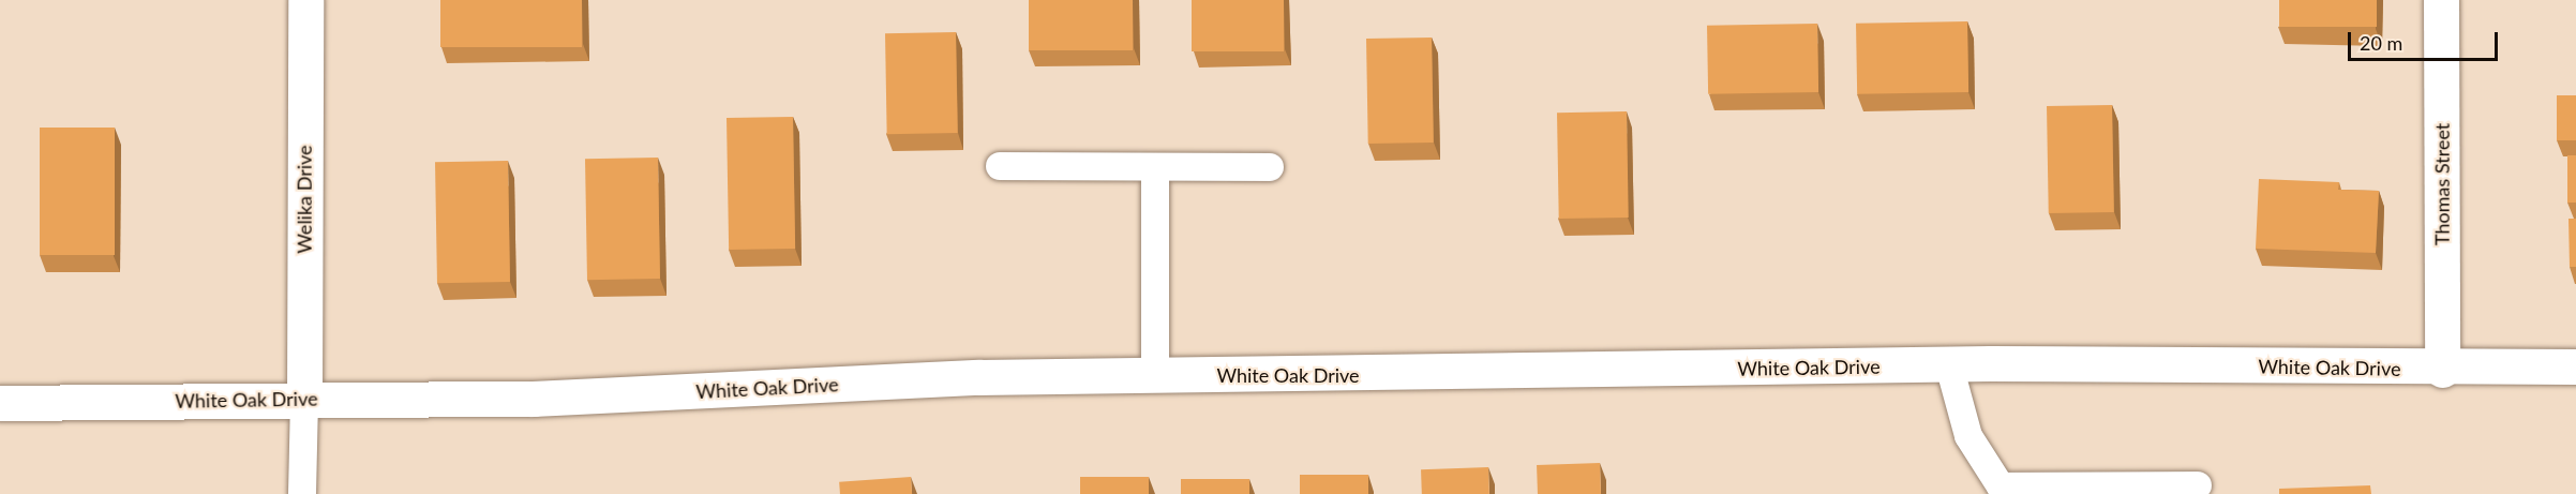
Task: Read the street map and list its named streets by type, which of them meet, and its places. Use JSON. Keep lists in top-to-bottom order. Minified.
{"streets":{"street":["Thomas Street","Welika Drive","White Oak Drive"]},"crossings":[["Thomas Street","White Oak Drive"],["Welika Drive","White Oak Drive"]],"scale_bar":"20 m"}
